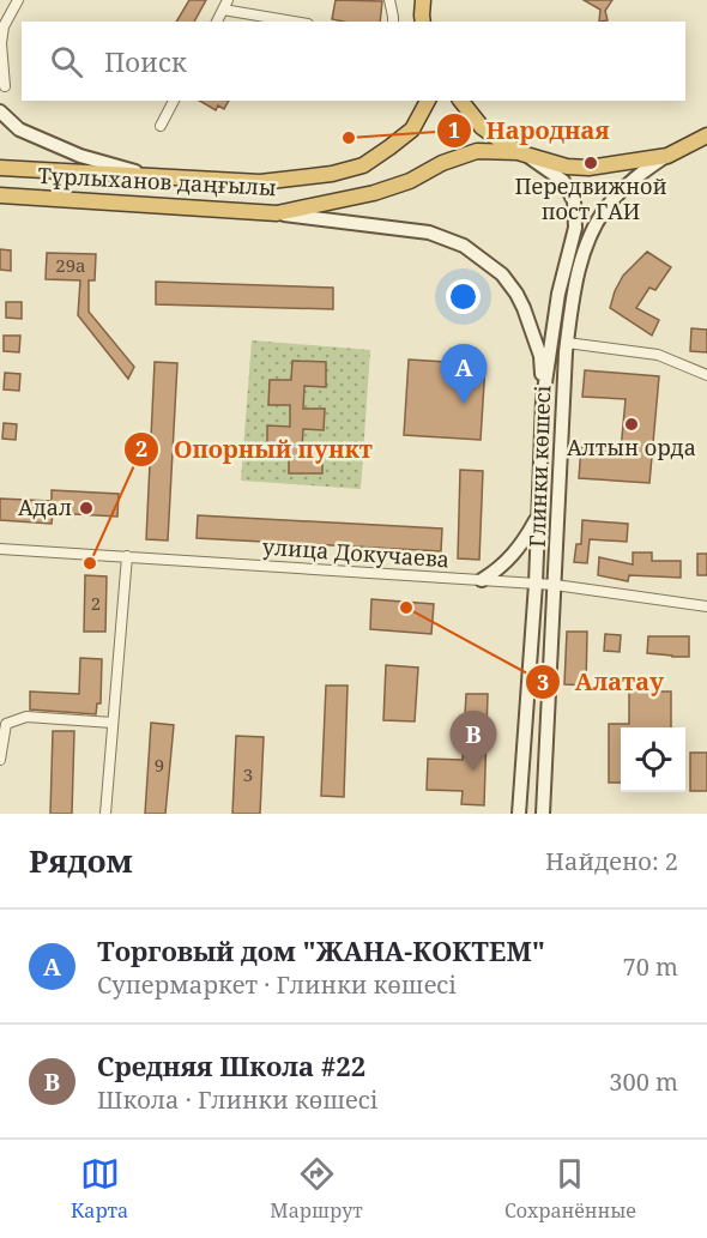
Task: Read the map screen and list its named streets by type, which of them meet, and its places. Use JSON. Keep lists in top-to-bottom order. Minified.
{"streets":{"highway":["Тұрлыханов даңғылы"],"main road":["Глинки көшесі"],"street":["улица Докучаева"]},"crossings":[["Тұрлыханов даңғылы","Глинки көшесі"],["Глинки көшесі","улица Докучаева"]],"places":["Народная","Передвижной пост ГАИ","Алтын орда","Адал","Опорный пункт","Алатау"],"house_numbers":["29а","2","9","3"],"page":{"search":"Поиск","pins":["A","B"],"heading":["Рядом","Найдено: 2"],"list":[{"mark":"A","name":"Торговый дом \"ЖАНА-КОКТЕМ\"","note":"Супермаркет · Глинки көшесі","value":"70 m"},{"mark":"B","name":"Средняя Школа #22","note":"Школа · Глинки көшесі","value":"300 m"}],"nav":["Карта","Маршрут","Сохранённые"]}}
